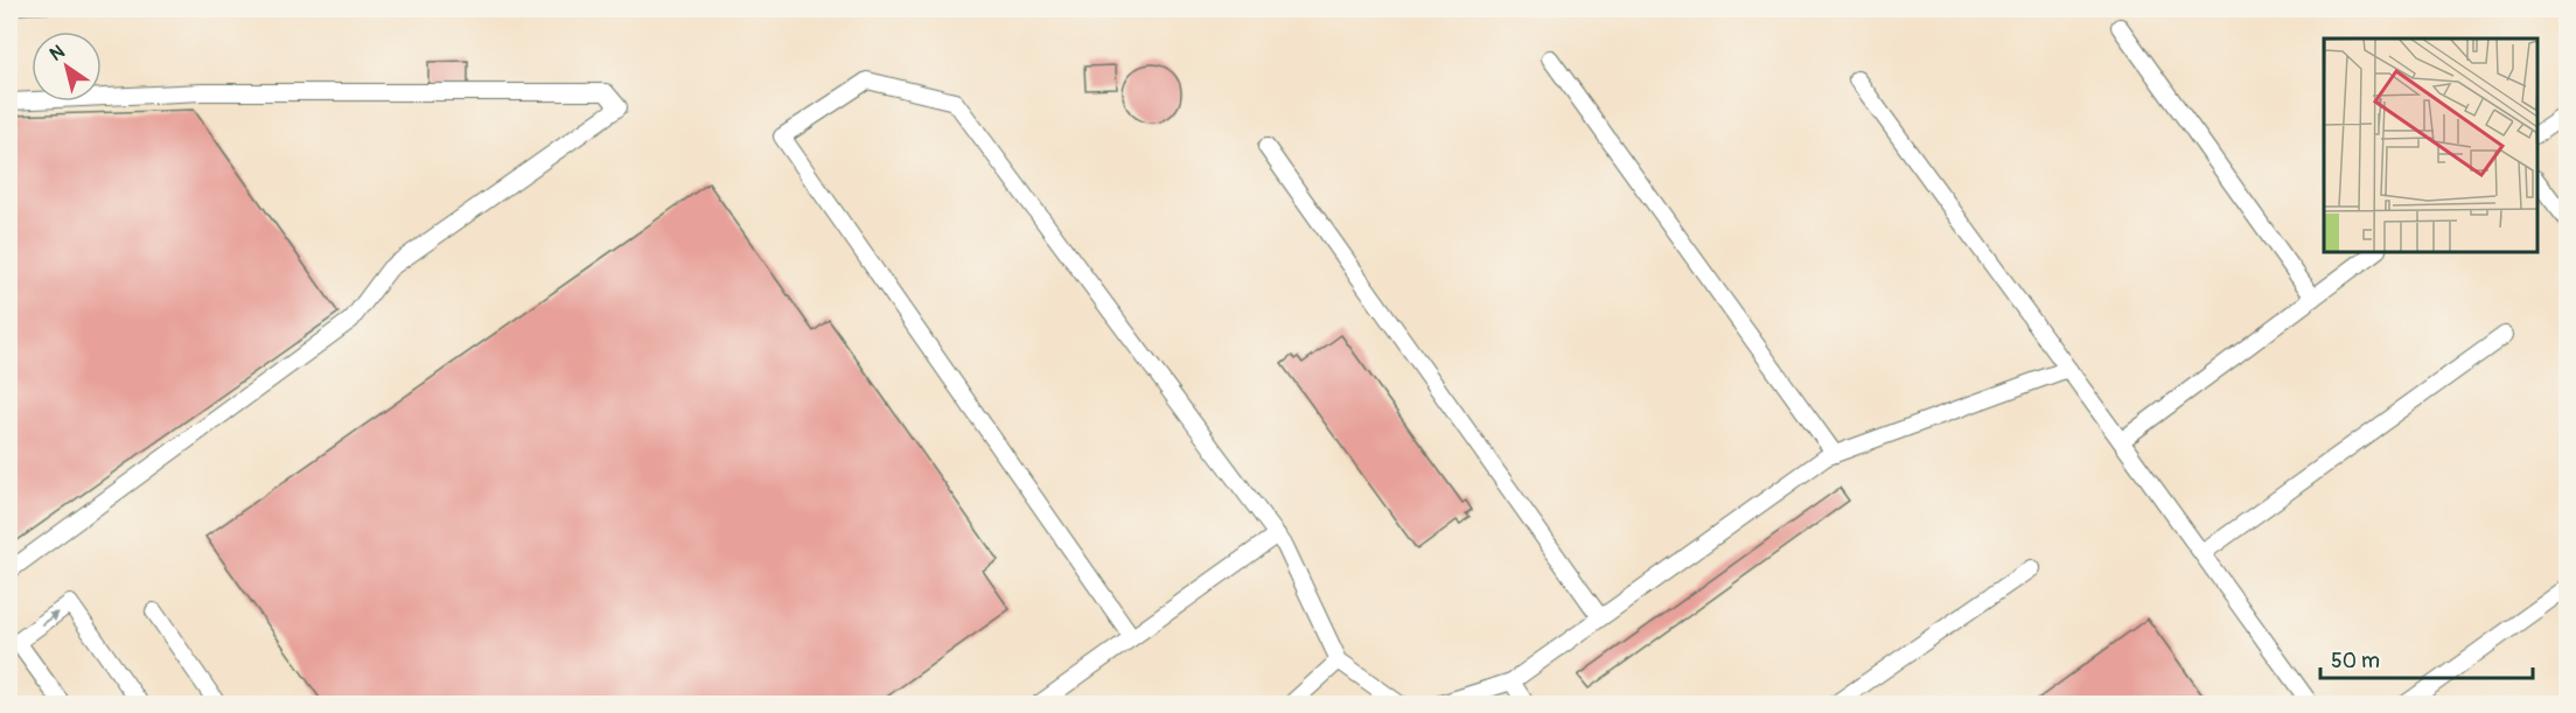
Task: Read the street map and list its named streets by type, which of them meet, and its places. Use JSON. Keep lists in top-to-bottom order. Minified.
{"scale_bar":"50 m","north":"top left"}
